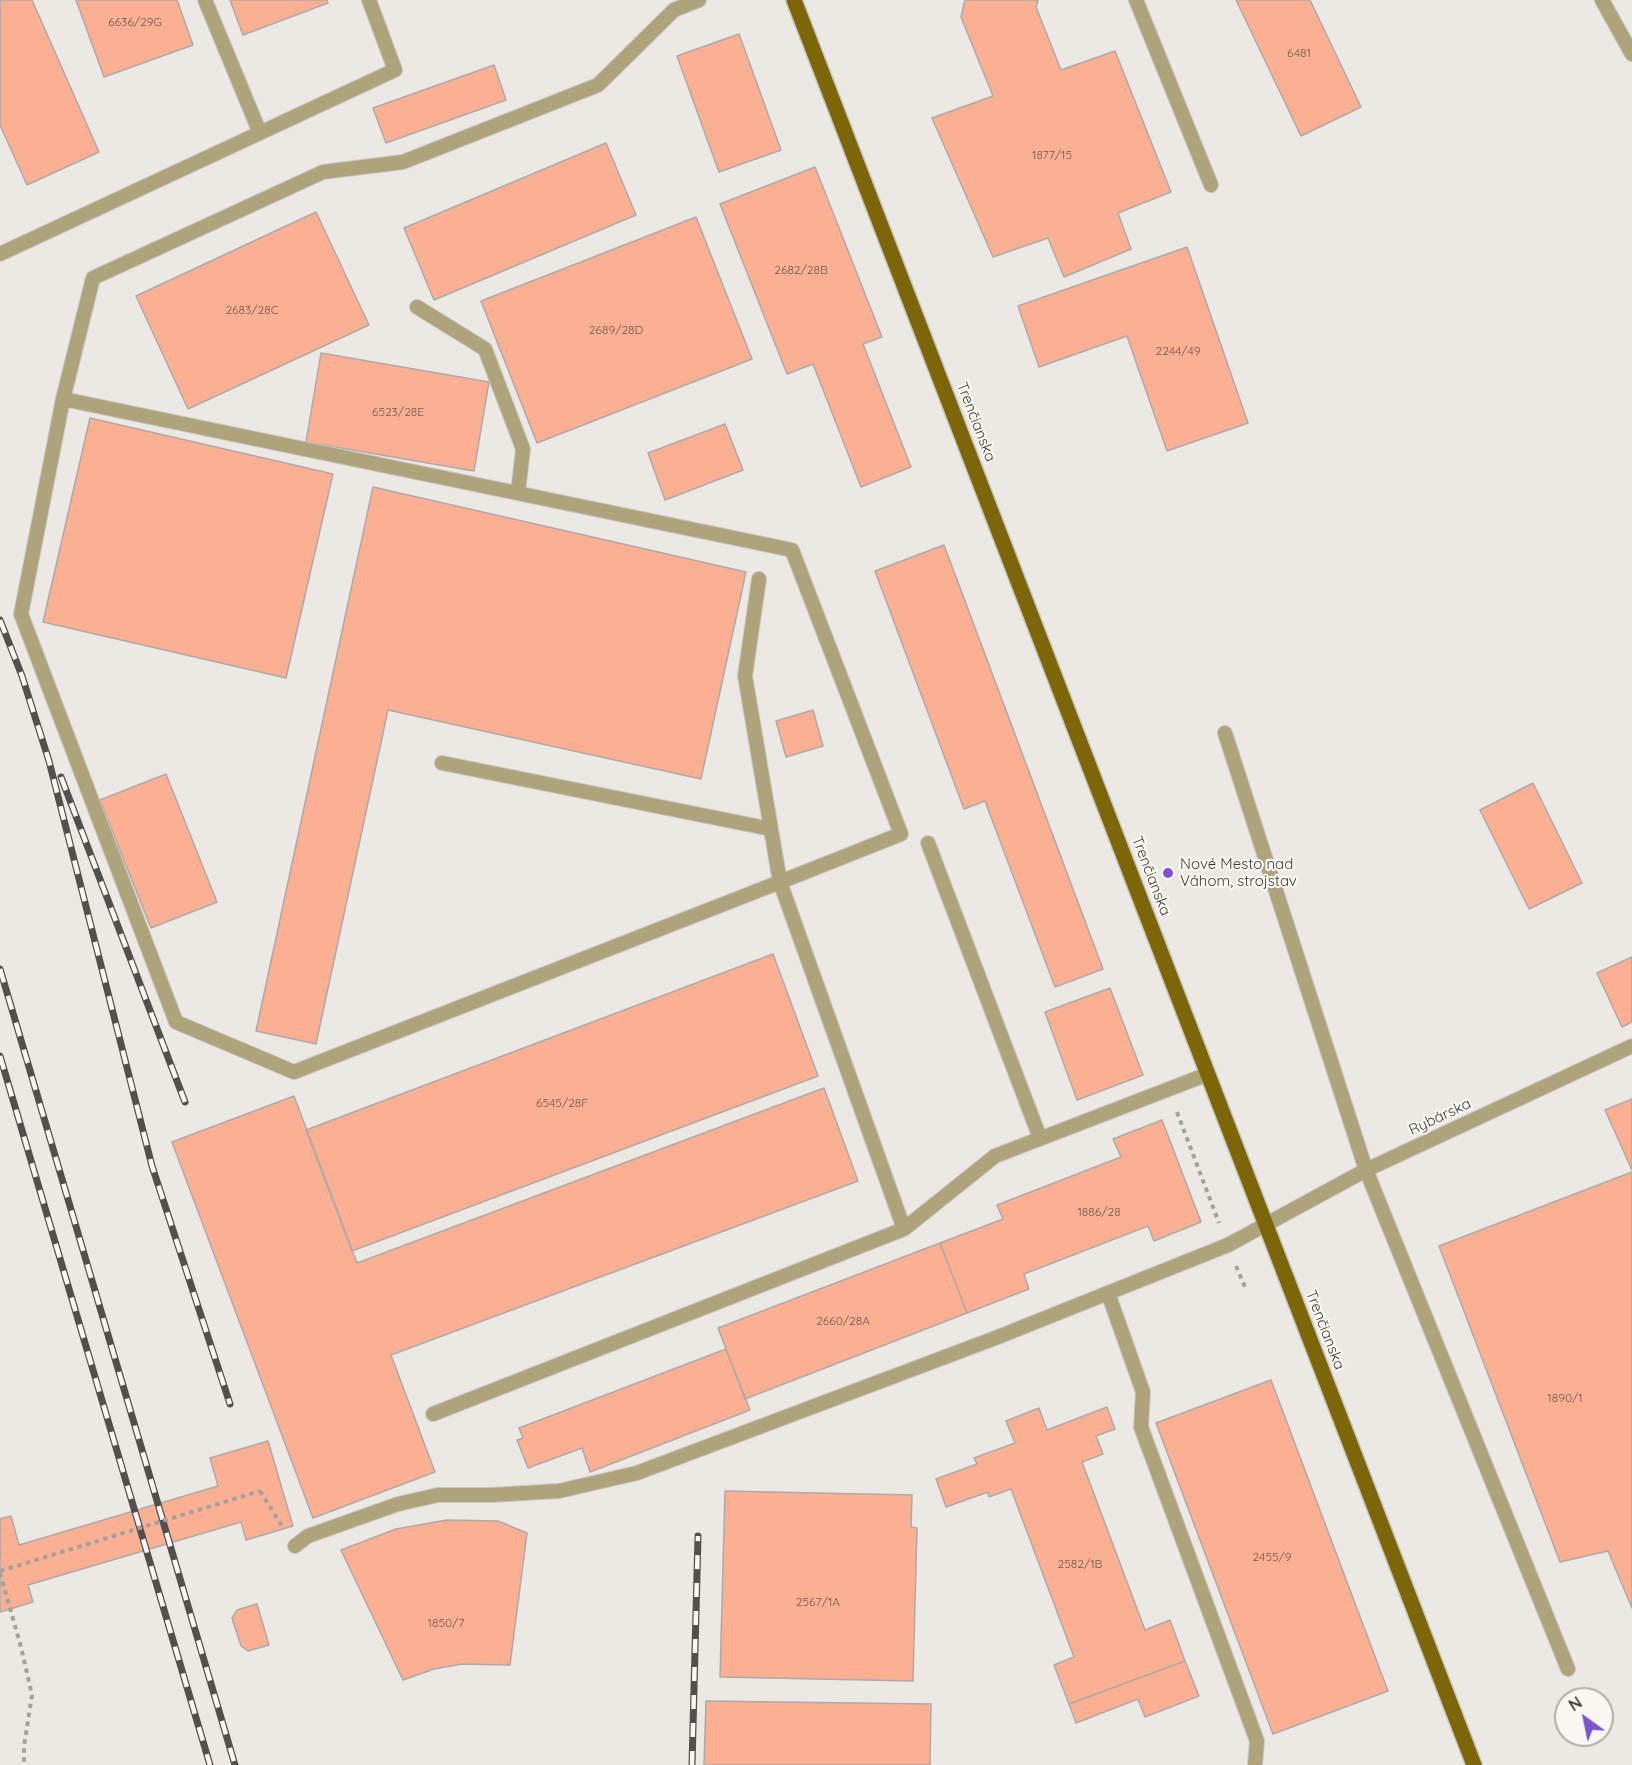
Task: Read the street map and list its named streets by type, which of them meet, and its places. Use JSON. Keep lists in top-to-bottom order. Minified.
{"streets":{"main road":["Trenčianska"],"lane":["Rybárska"]},"crossings":[["Trenčianska","Rybárska"]],"places":["Nové Mesto nad Váhom, strojstav"],"house_numbers":["6636/29G","6481","1877/15","2682/28B","2683/28C","2689/28D","2244/49","6523/28E","6545/28F","1886/28","2660/28A","1890/1","2455/9","2582/1B","2567/1A","1850/7"],"north":"top left"}
